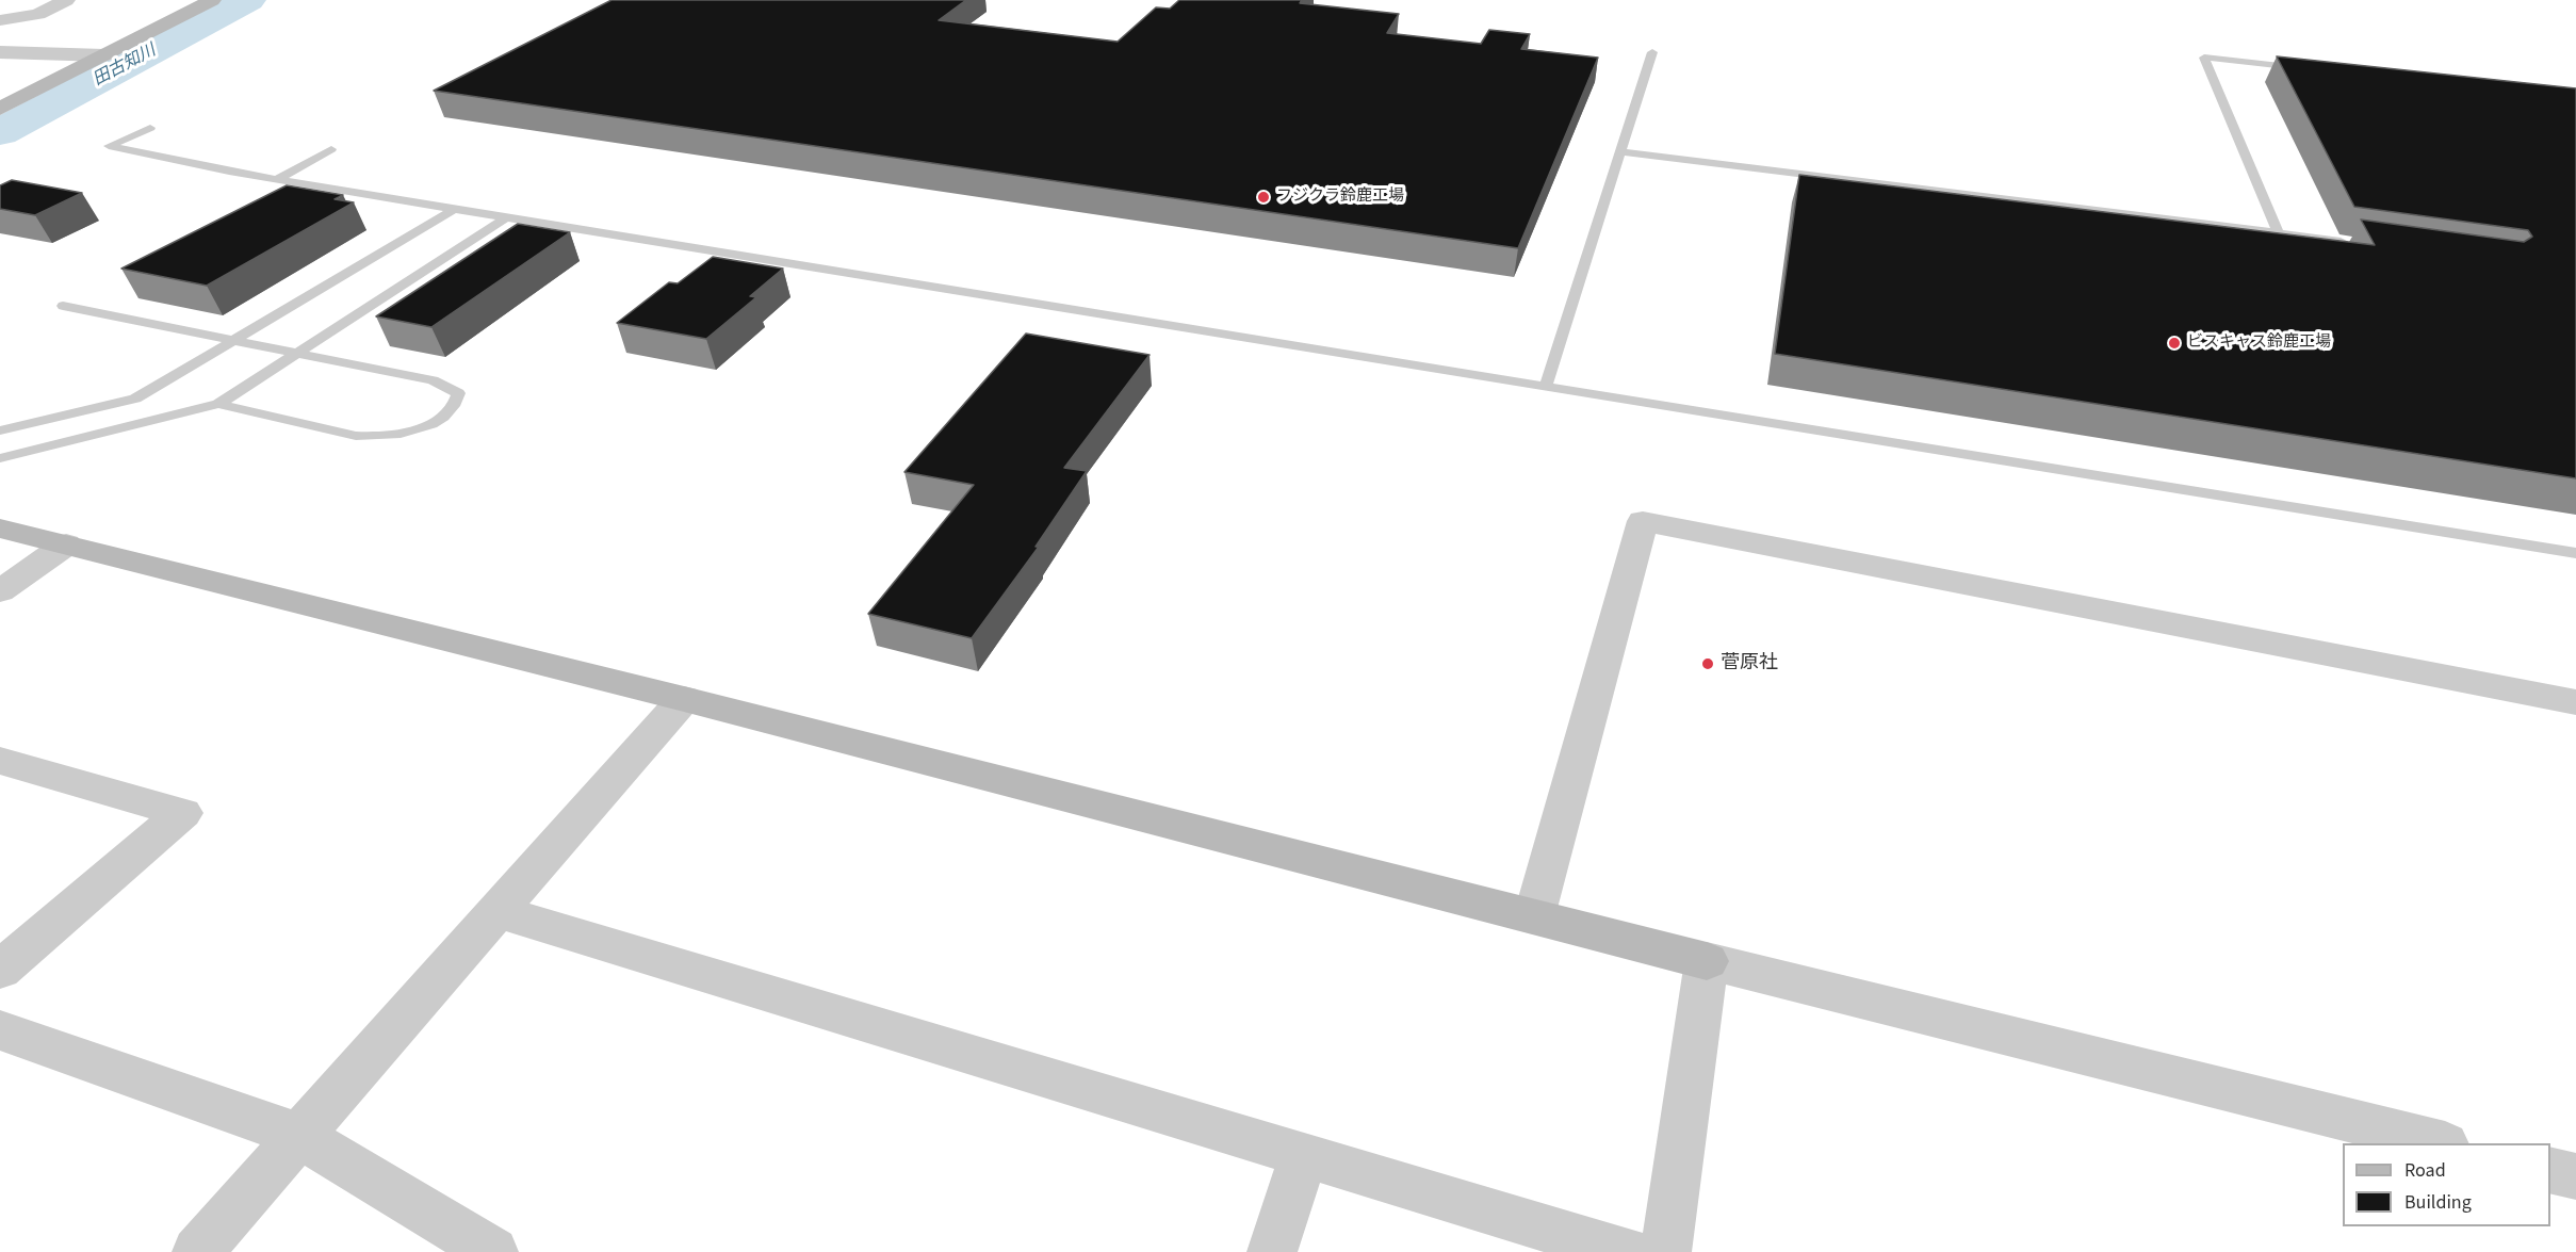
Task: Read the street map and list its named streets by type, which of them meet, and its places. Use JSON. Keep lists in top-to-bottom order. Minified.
{"water":["田古知川"],"places":["フジクラ鈴鹿工場","ビスキャス鈴鹿工場","菅原社"],"legend":["Road","Building"]}
